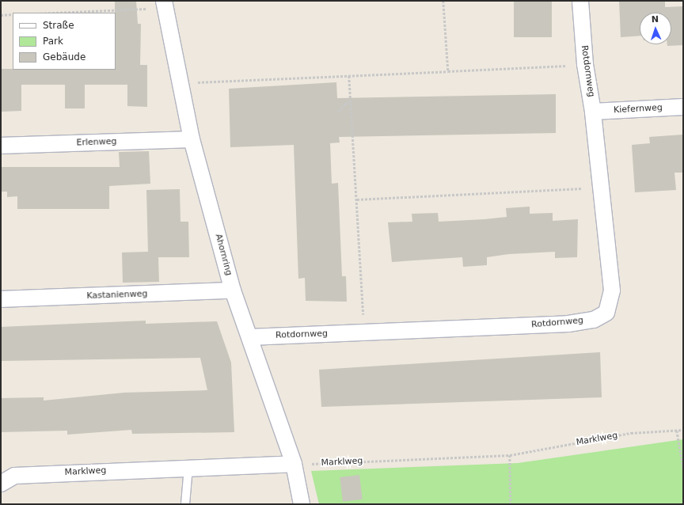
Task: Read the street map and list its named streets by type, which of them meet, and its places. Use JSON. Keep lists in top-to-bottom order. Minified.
{"streets":{"street":["Rotdornweg","Kiefernweg","Erlenweg","Ahornring","Kastanienweg","Marklweg"]},"crossings":[["Rotdornweg","Kiefernweg"],["Rotdornweg","Ahornring"],["Erlenweg","Ahornring"],["Ahornring","Kastanienweg"],["Ahornring","Marklweg"]],"legend":["Straße","Park","Gebäude"],"north":"top"}
